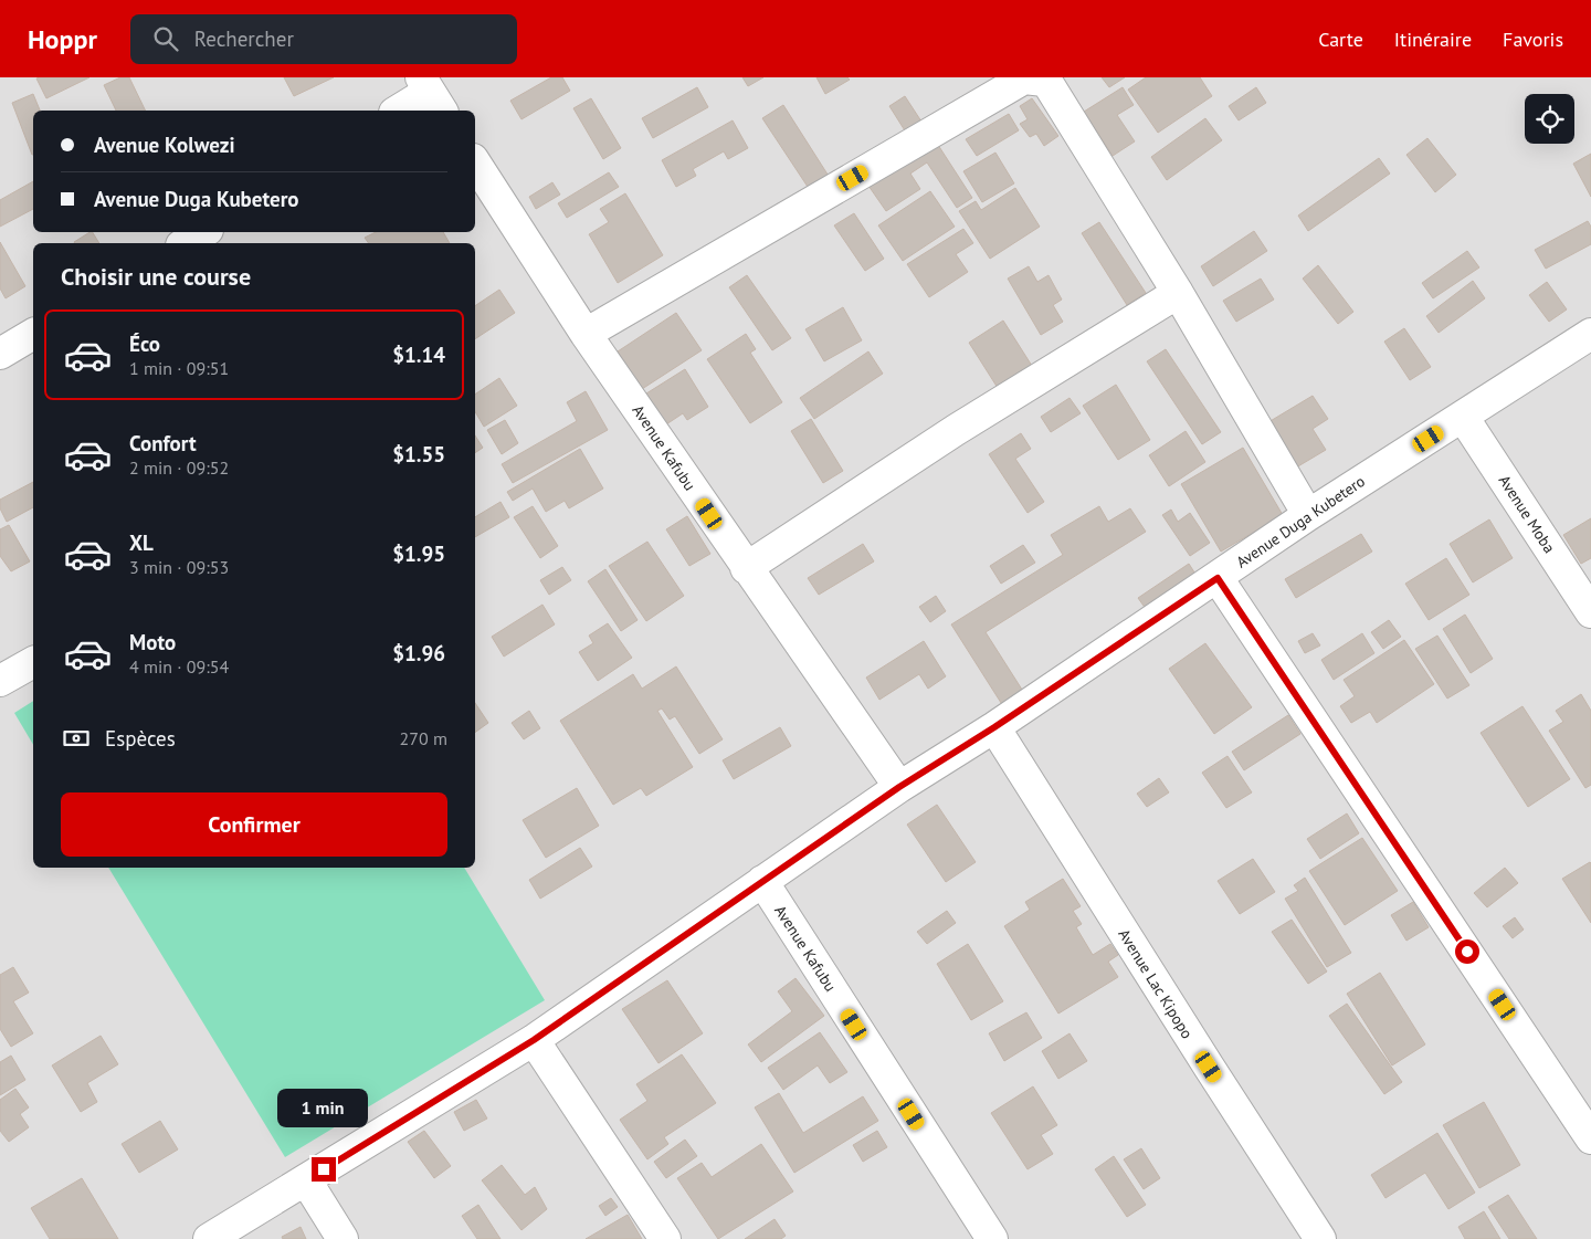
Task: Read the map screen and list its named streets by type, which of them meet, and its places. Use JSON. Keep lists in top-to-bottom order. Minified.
{"streets":{"street":["Avenue Kafubu","Avenue Moba","Avenue Duga Kubetero","Avenue Lac Kipopo"]},"crossings":[["Avenue Kafubu","Avenue Duga Kubetero"],["Avenue Moba","Avenue Duga Kubetero"],["Avenue Duga Kubetero","Avenue Lac Kipopo"]],"page":{"header":"Hoppr","search":"Rechercher","nav":["Carte","Itinéraire","Favoris"],"banner":["Avenue Kolwezi","Avenue Duga Kubetero"],"heading":"Choisir une course","list":[{"name":"Éco","note":"1 min · 09:51","value":"$1.14"},{"name":"Confort","note":"2 min · 09:52","value":"$1.55"},{"name":"XL","note":"3 min · 09:53","value":"$1.95"},{"name":"Moto","note":"4 min · 09:54","value":"$1.96"}],"pay":["Espèces","270 m"],"buttons":"Confirmer","bubble":"1 min"}}
